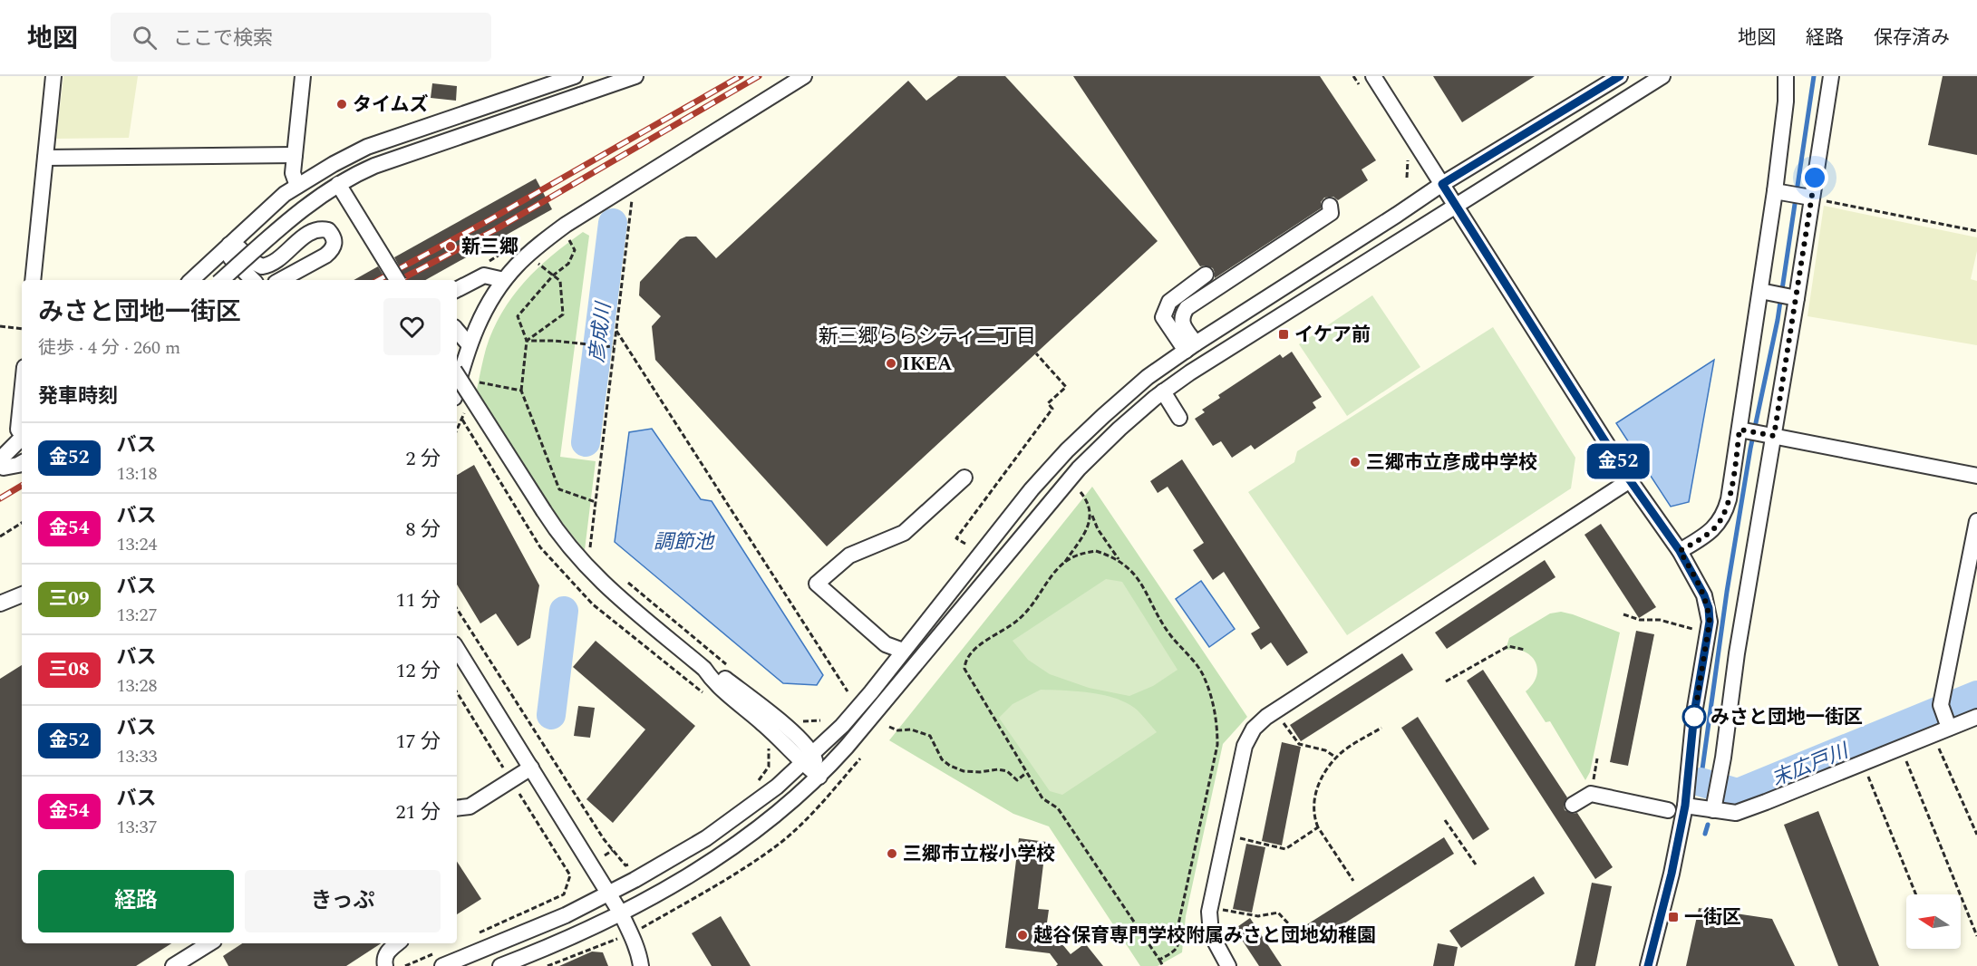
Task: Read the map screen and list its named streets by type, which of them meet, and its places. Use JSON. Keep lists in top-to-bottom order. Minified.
{"districts":["新三郷ららシティ二丁目"],"water":["彦成川","調節池","末広戸川"],"places":{"other":["タイムズ","新三郷","IKEA","三郷市立彦成中学校","みさと団地一街区","三郷市立桜小学校","越谷保育専門学校附属みさと団地幼稚園"],"transit":["イケア前","一街区"]},"lines":["bus line 金52"],"north":"left","page":{"header":"地図","search":"ここで検索","nav":["地図","経路","保存済み"],"on_map":"金52","heading":[["みさと団地一街区","徒歩 · 4 分 · 260 m"],"発車時刻"],"list":[{"mark":"金52","name":"バス","note":"13:18","value":"2 分"},{"mark":"金54","name":"バス","note":"13:24","value":"8 分"},{"mark":"三09","name":"バス","note":"13:27","value":"11 分"},{"mark":"三08","name":"バス","note":"13:28","value":"12 分"},{"mark":"金52","name":"バス","note":"13:33","value":"17 分"},{"mark":"金54","name":"バス","note":"13:37","value":"21 分"}],"buttons":["経路","きっぷ"]}}
